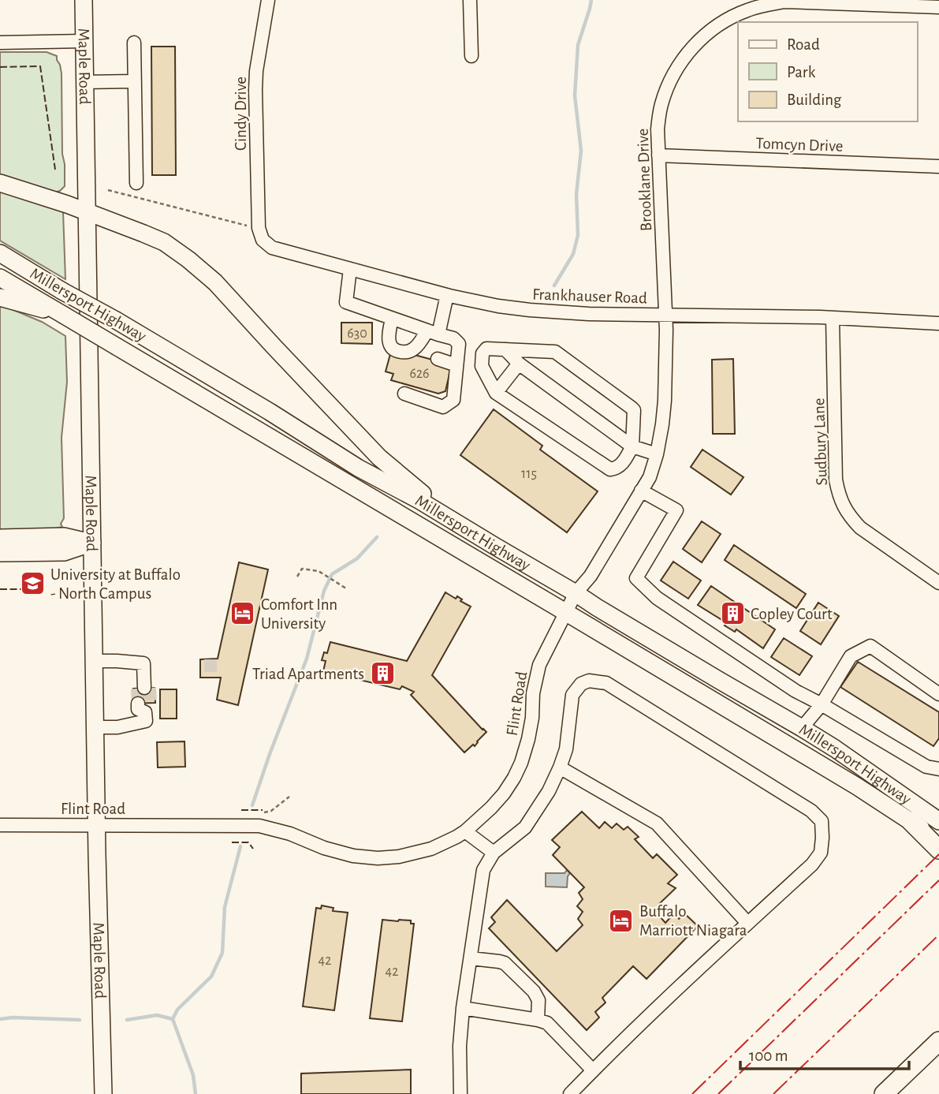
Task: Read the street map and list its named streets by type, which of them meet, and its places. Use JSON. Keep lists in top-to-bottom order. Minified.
{"streets":{"main road":["Maple Road","Millersport Highway"],"street":["Cindy Drive","Tomcyn Drive","Brooklane Drive","Frankhauser Road","Sudbury Lane","Flint Road"]},"crossings":[["Maple Road","Flint Road"],["Cindy Drive","Frankhauser Road"],["Tomcyn Drive","Brooklane Drive"],["Brooklane Drive","Frankhauser Road"],["Brooklane Drive","Flint Road"],["Frankhauser Road","Sudbury Lane"],["Frankhauser Road","Flint Road"],["Millersport Highway","Flint Road"]],"places":{"school or university":["University at Buffalo - North Campus"],"hotel":["Comfort Inn University","Buffalo Marriott Niagara"],"building":["Copley Court","Triad Apartments"]},"house_numbers":["630","626","115","42","42"],"legend":["Road","Park","Building"],"scale_bar":"100 m"}
